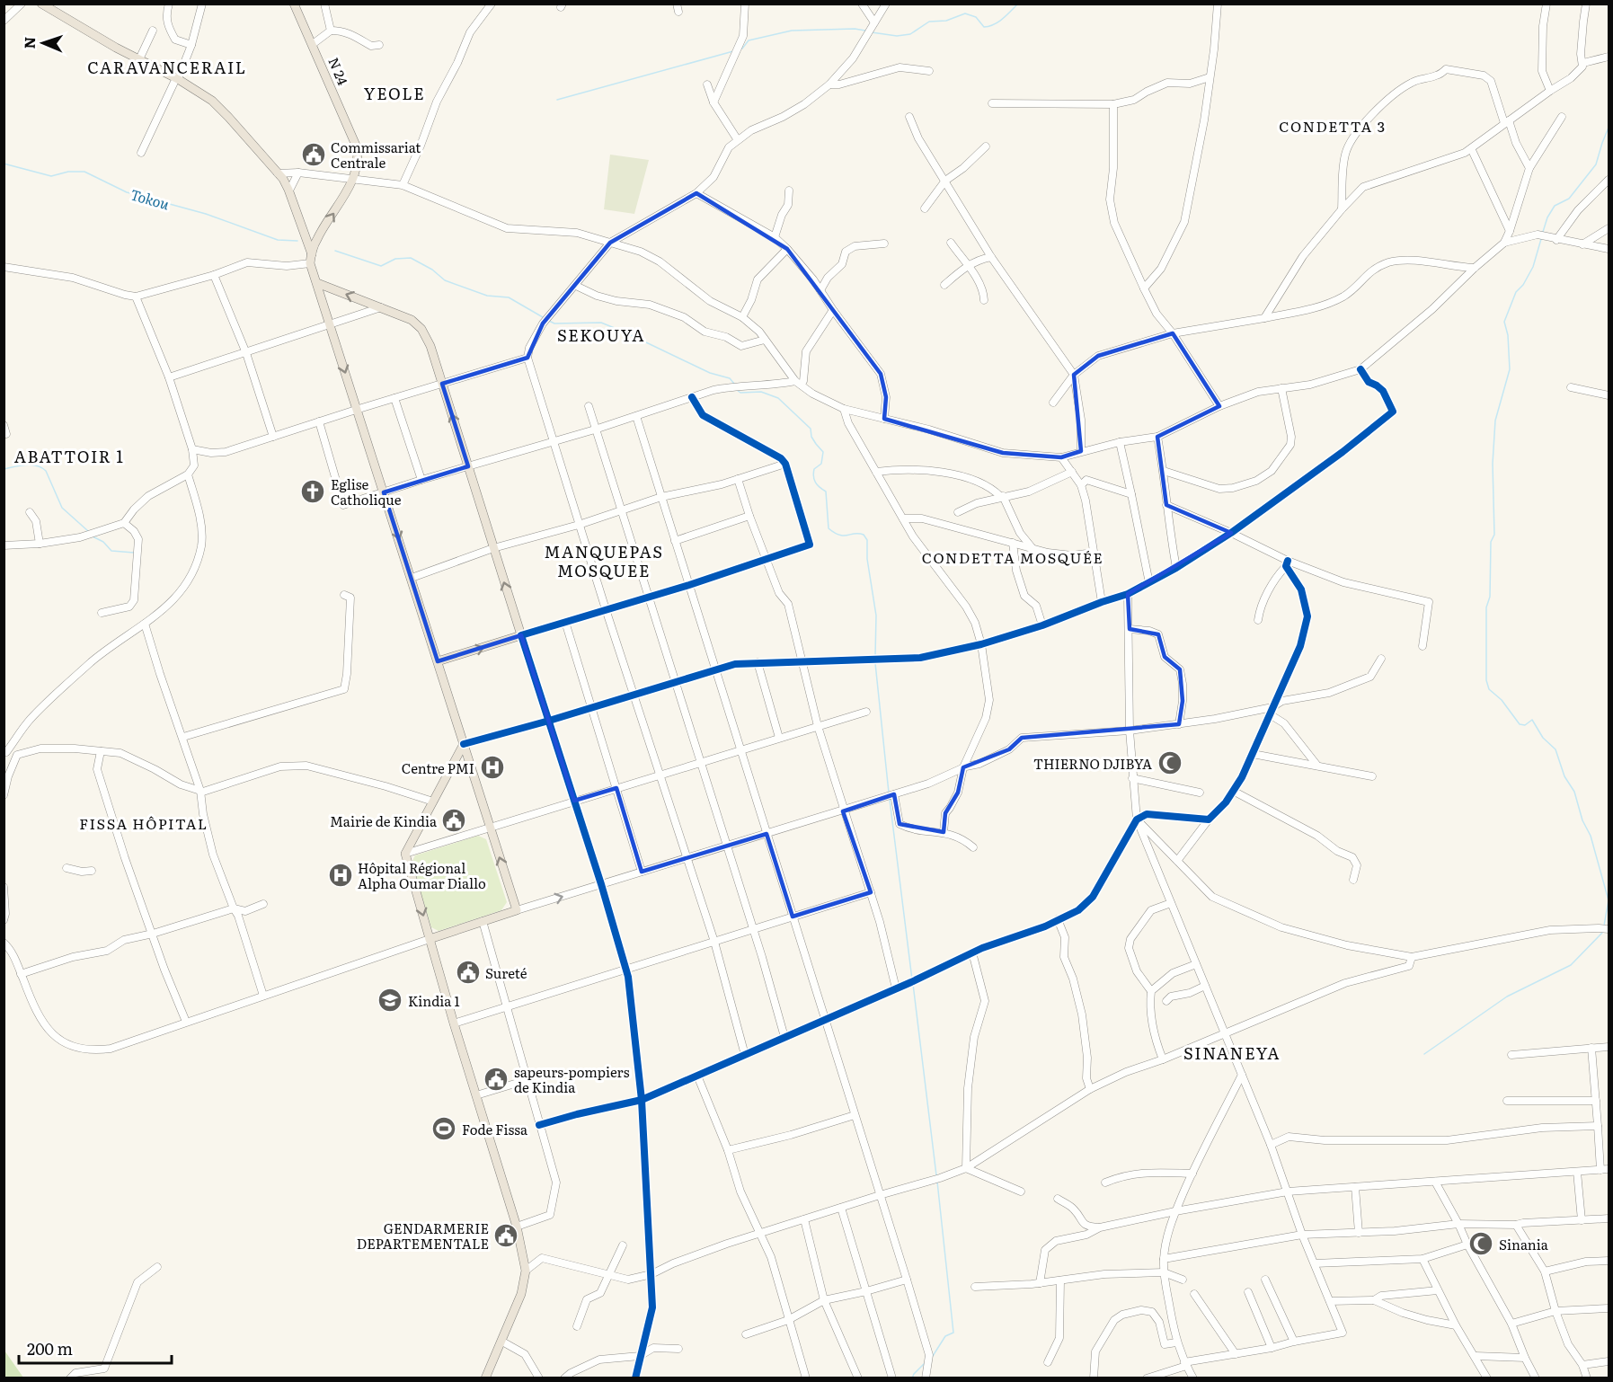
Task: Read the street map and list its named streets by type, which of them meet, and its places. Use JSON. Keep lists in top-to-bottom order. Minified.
{"streets":{"main road":["N 24"]},"districts":["CARAVANCERAIL","YEOLE","СONDETTA 3","SEKOUYA","ABATTOIR 1","MANQUEPAS MOSQUEE","СONDETTA MOSQUÉE","FISSA HÔPITAL","SINANEYA"],"water":["Tokou"],"places":{"public building":["Commissariat Centrale","Mairie de Kindia","Sureté","sapeurs-pompiers de Kindia","GENDARMERIE DEPARTEMENTALE"],"church":["Eglise Catholique"],"mosque":["THIERNO DJIBYA","Sinania"],"hospital":["Centre PMI","Hôpital Régional Alpha Oumar Diallo"],"school or university":["Kindia 1"],"sports":["Fode Fissa"]},"scale_bar":"200 m","north":"left"}
